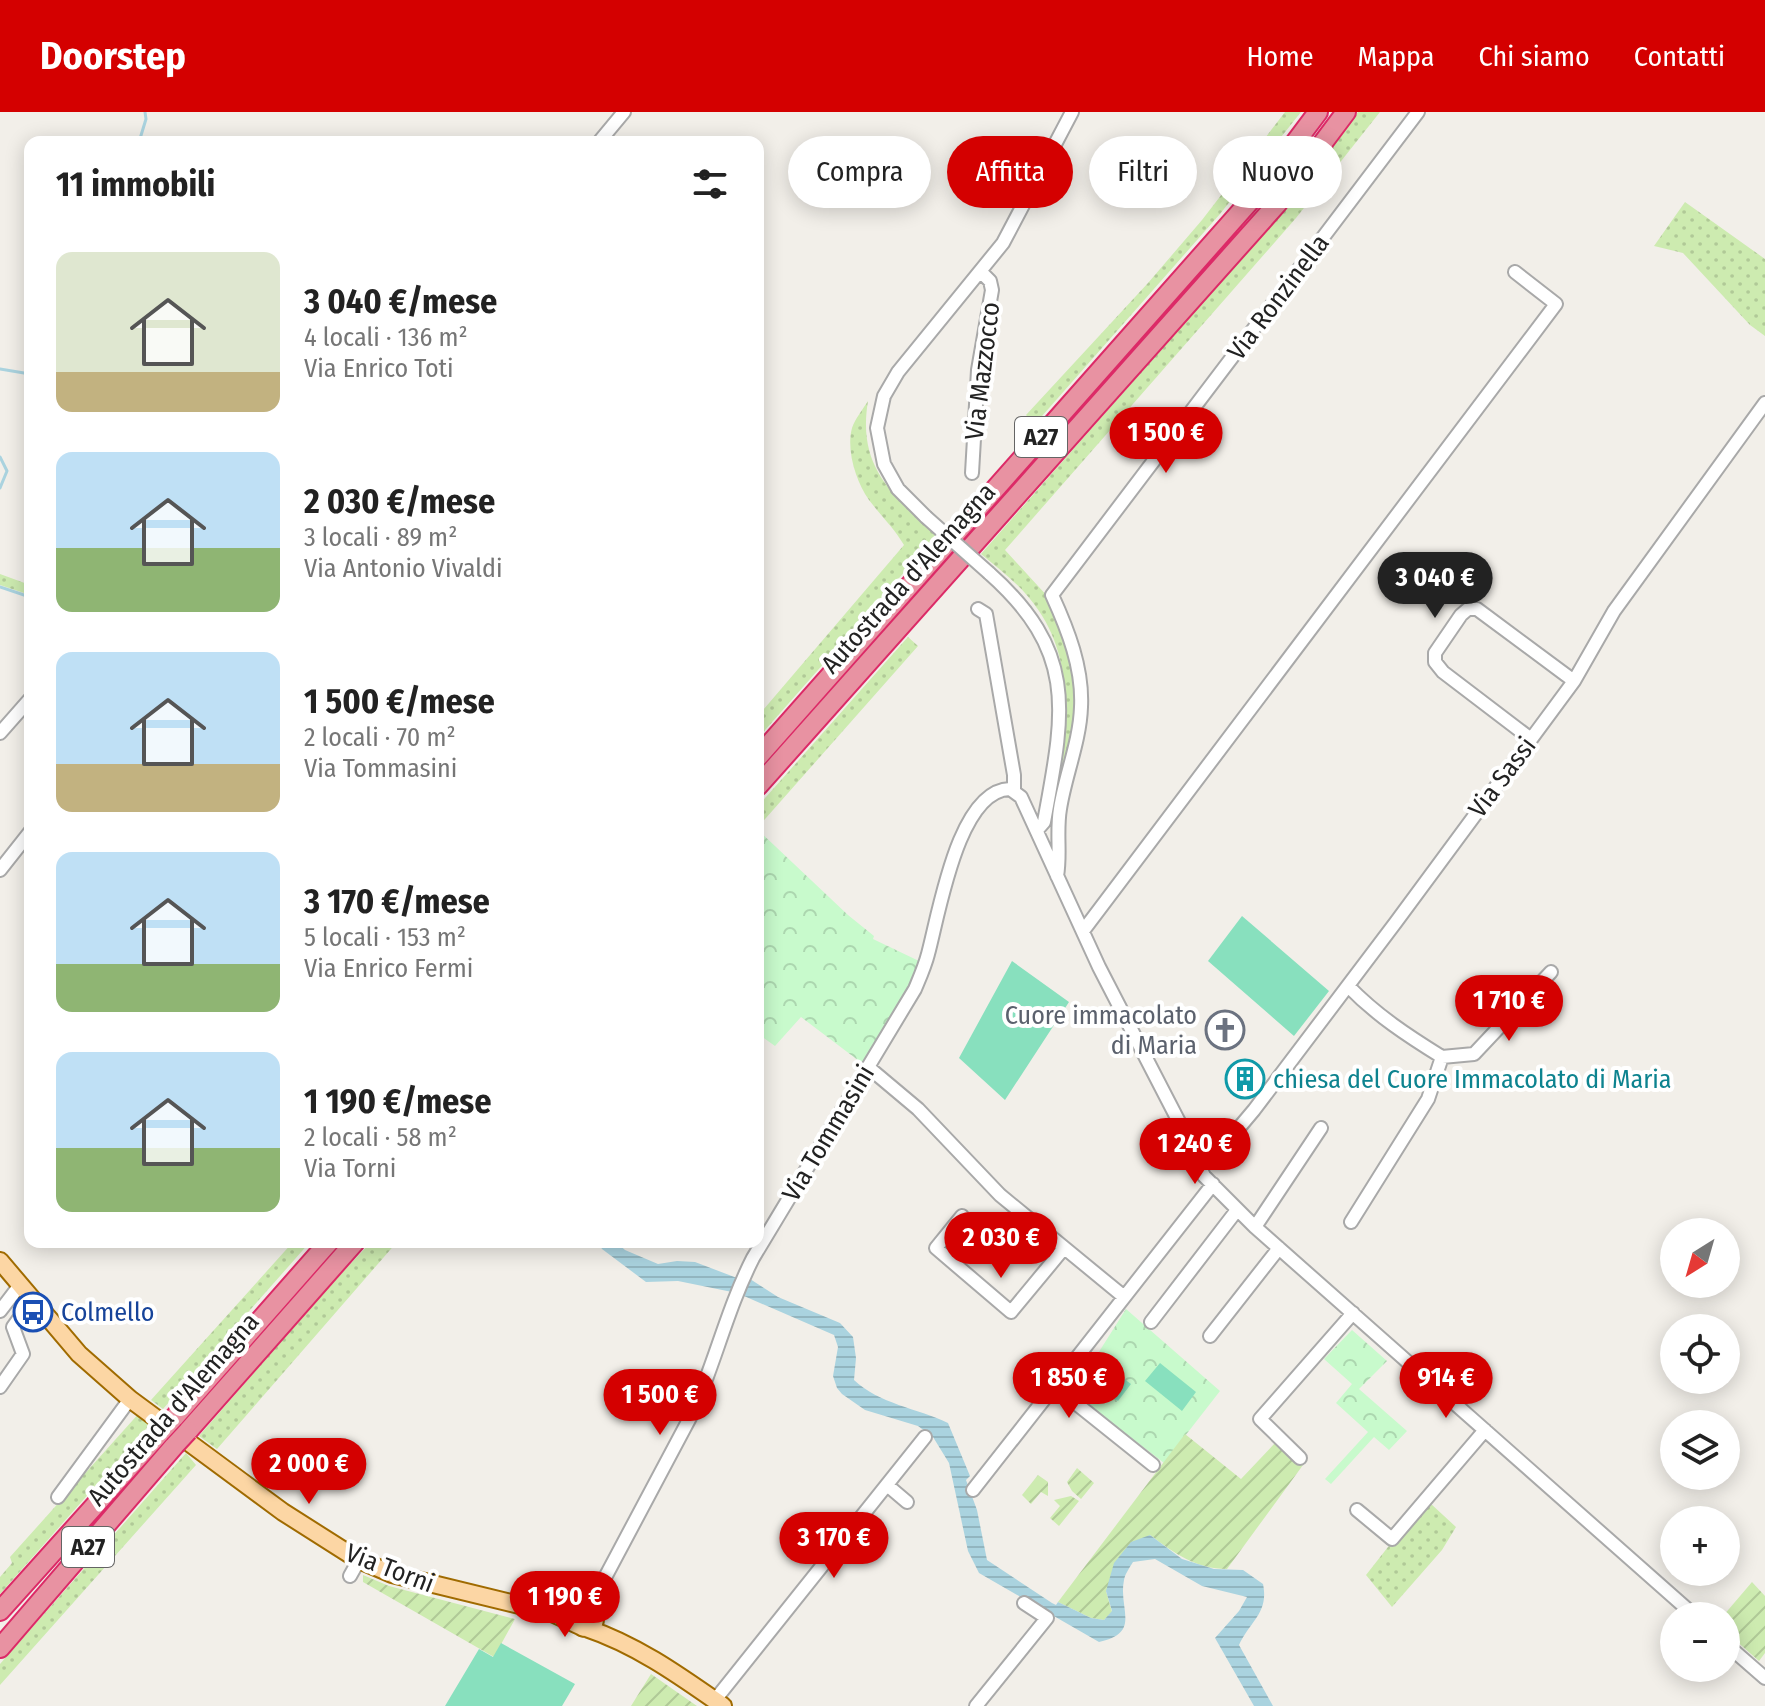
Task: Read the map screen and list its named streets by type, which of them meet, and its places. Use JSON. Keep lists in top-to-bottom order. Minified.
{"streets":{"highway":["A27","Autostrada d'Alemagna"],"main road":["Via Torni"],"street":["Via Ronzinella","Via Mazzocco","Via Sassi","Via Tommasini"]},"crossings":[["Via Ronzinella","Via Mazzocco"],["Via Ronzinella","Via Sassi"],["Via Ronzinella","Via Tommasini"],["Via Tommasini","Via Torni"]],"places":{"church":["Cuore immacolato di Maria"],"building":["chiesa del Cuore Immacolato di Maria"],"bus stop":["Colmello"]},"north":"bottom left","page":{"header":"Doorstep","nav":["Home","Mappa","Chi siamo","Contatti"],"chip":["Compra","Affitta","Filtri","Nuovo"],"heading":"11 immobili","list":[{"name":"3 040 €/mese","note":"4 locali · 136 m² · Via Enrico Toti"},{"name":"2 030 €/mese","note":"3 locali · 89 m² · Via Antonio Vivaldi"},{"name":"1 500 €/mese","note":"2 locali · 70 m² · Via Tommasini"},{"name":"3 170 €/mese","note":"5 locali · 153 m² · Via Enrico Fermi"},{"name":"1 190 €/mese","note":"2 locali · 58 m² · Via Torni"}],"price":["1 500 €","3 040 €","1 710 €","1 240 €","2 030 €","1 850 €","914 €","1 500 €","2 000 €","3 170 €","1 190 €"],"map_buttons":["+","−"]}}
